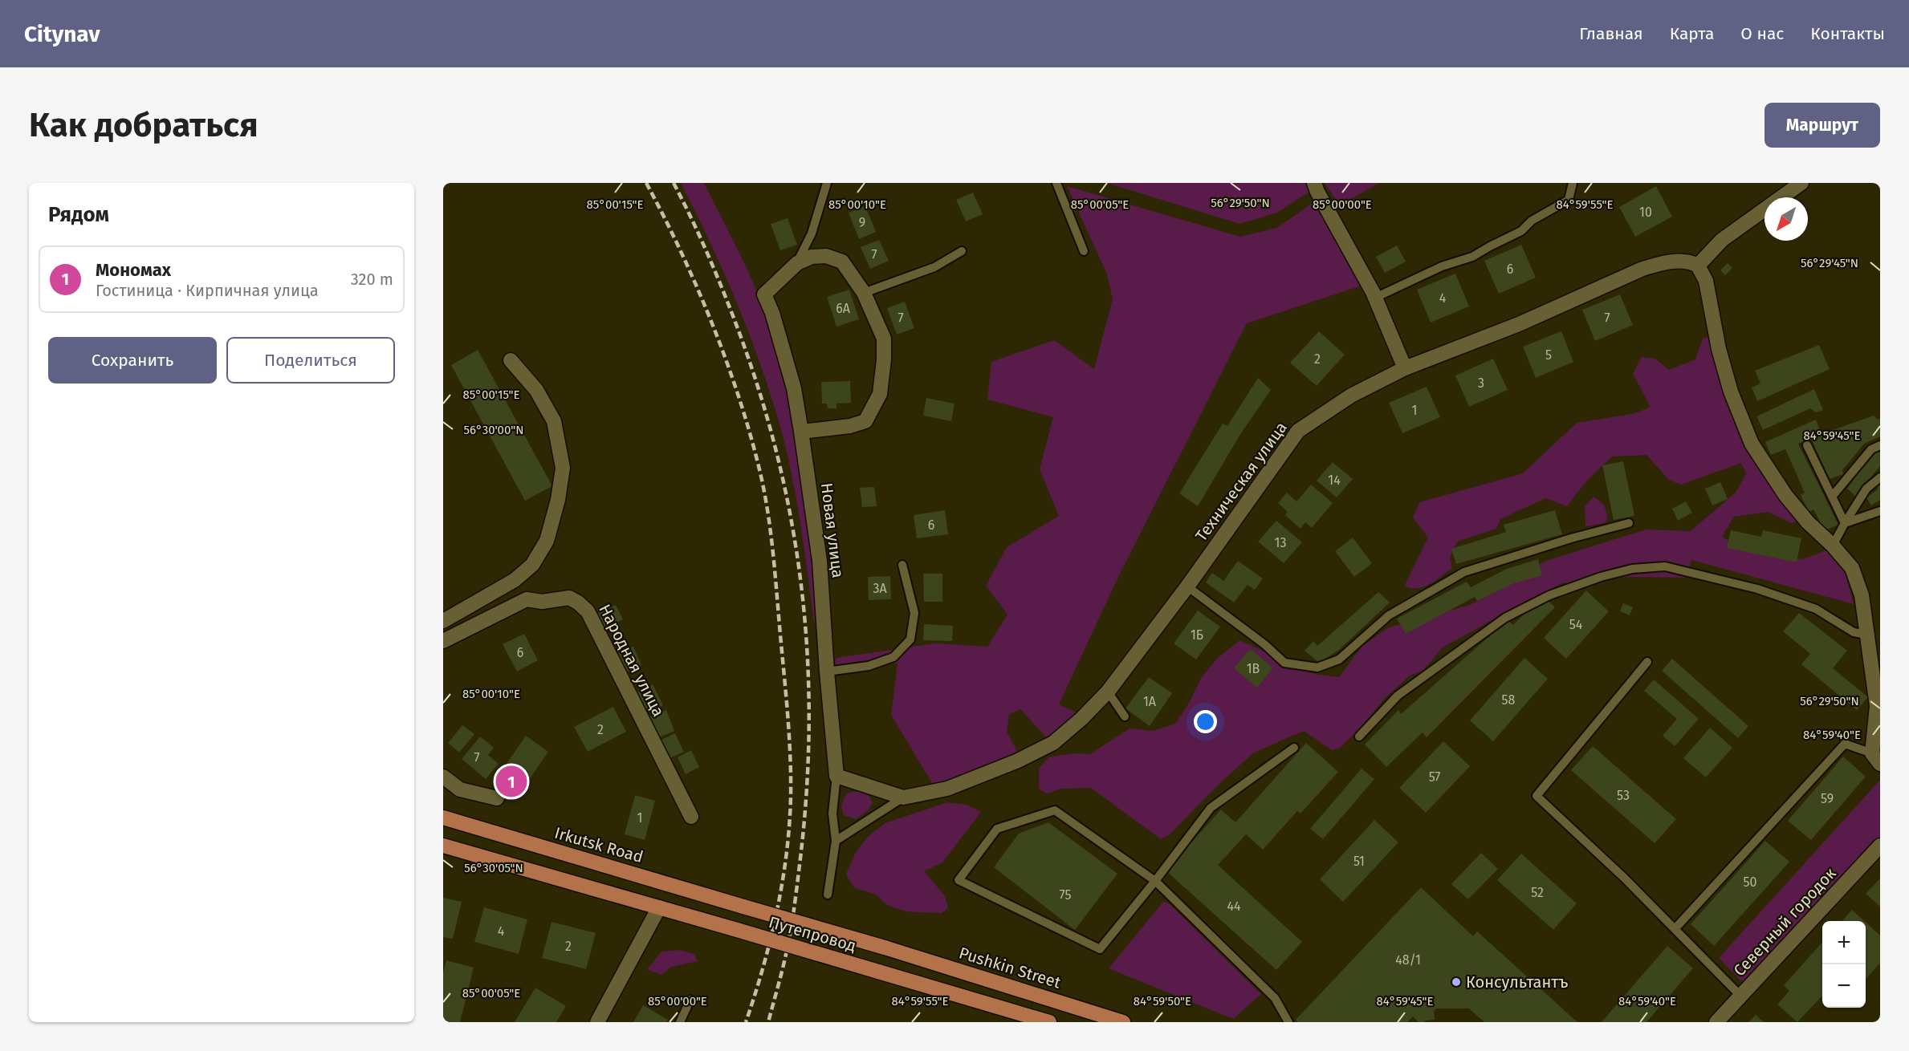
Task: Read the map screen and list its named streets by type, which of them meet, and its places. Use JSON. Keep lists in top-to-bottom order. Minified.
{"streets":{"main road":["Irkutsk Road","Путепровод","Pushkin Street"],"street":["Техническая улица","Новая улица","Народная улица","Северный городок"]},"crossings":[["Irkutsk Road","Путепровод"],["Путепровод","Pushkin Street"]],"places":["Консультантъ"],"house_numbers":["10","9","7","6","4","6А","7","7","5","2","3","1","14","6","13","3А","54","1Б","6","1В","58","1А","2","7","57","53","59","1","51","50","52","75","44","4","2","48/1"],"north":"bottom left","page":{"header":"Citynav","nav":["Главная","Карта","О нас","Контакты"],"buttons":["Маршрут",["Сохранить","Поделиться"]],"title":"Как добраться","heading":"Рядом","list":[{"mark":"1","name":"Мономах","note":"Гостиница · Кирпичная улица","value":"320 m"}],"pins":"1","map_buttons":["+","−"]},"coordinates":["56°29'50\"N","85°00'15\"E","85°00'10\"E","85°00'05\"E","85°00'00\"E","84°59'55\"E","56°29'45\"N","56°30'00\"N","84°59'45\"E","84°59'40\"E","56°30'05\"N","84°59'50\"E"]}
